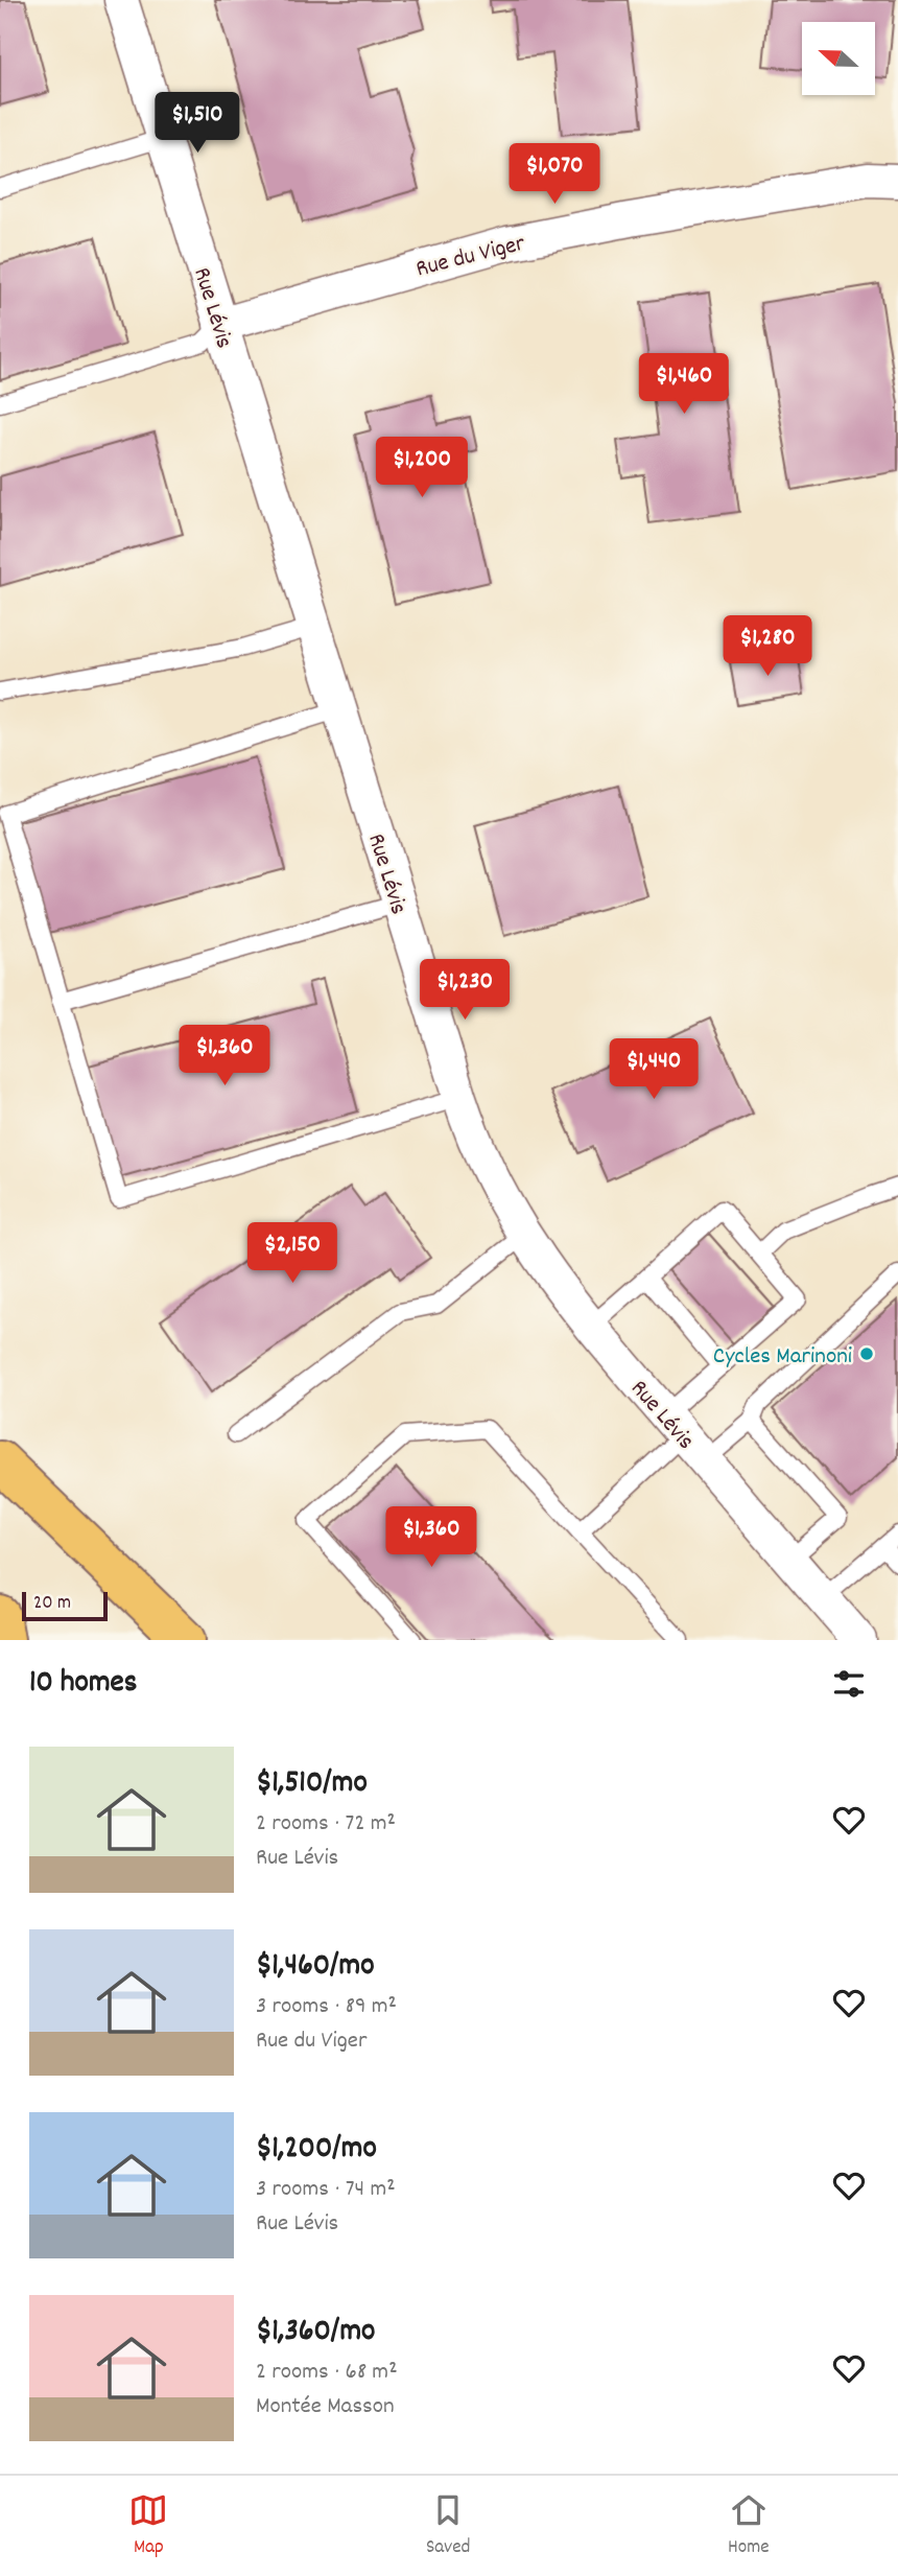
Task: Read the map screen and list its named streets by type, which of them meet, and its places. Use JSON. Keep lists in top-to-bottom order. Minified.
{"streets":{"street":["Rue du Viger","Rue Lévis"]},"crossings":[["Rue du Viger","Rue Lévis"]],"places":["Cycles Marinoni"],"scale_bar":"20 m","north":"left","page":{"price":["$1,510","$1,070","$1,460","$1,200","$1,280","$1,230","$1,360","$1,440","$2,150","$1,360"],"scale":"20 m","heading":"10 homes","list":[{"name":"$1,510/mo","note":"2 rooms · 72 m² · Rue Lévis"},{"name":"$1,460/mo","note":"3 rooms · 89 m² · Rue du Viger"},{"name":"$1,200/mo","note":"3 rooms · 74 m² · Rue Lévis"},{"name":"$1,360/mo","note":"2 rooms · 68 m² · Montée Masson"}],"tabs":["Map","Saved","Home"]}}
